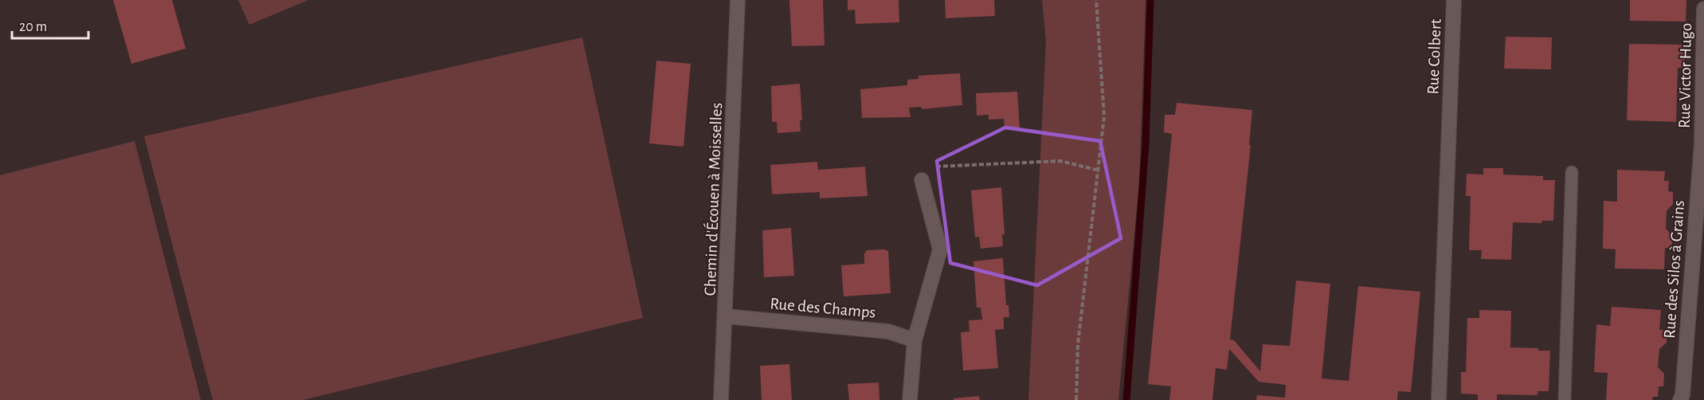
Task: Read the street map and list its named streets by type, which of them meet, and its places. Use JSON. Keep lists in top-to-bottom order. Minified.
{"streets":{"street":["Rue Colbert","Rue Victor Hugo","Chemin d'Écouen à Moisselles","Rue des Silos à Grains","Rue des Champs"]},"crossings":[["Rue Victor Hugo","Rue des Silos à Grains"],["Chemin d'Écouen à Moisselles","Rue des Champs"]],"scale_bar":"20 m"}
